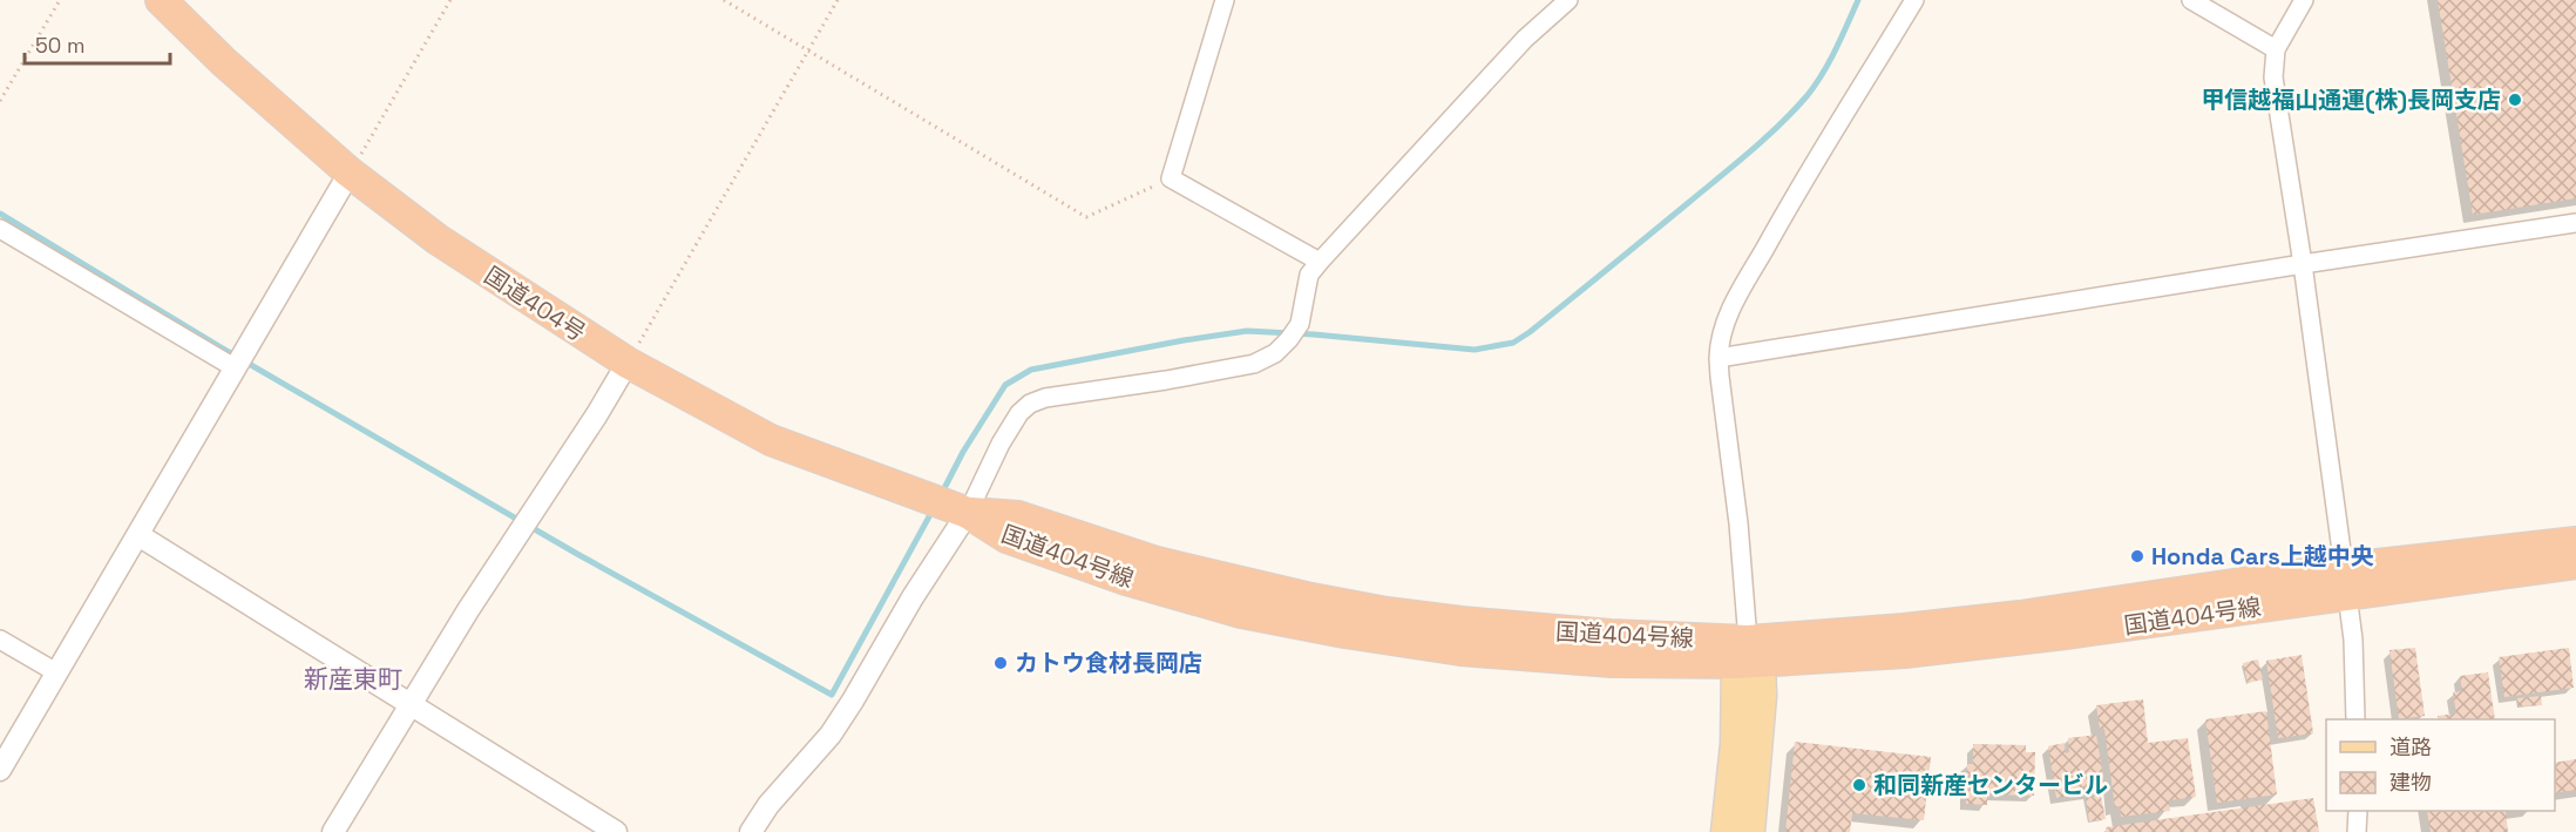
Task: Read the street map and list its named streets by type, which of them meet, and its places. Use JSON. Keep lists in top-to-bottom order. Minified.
{"streets":{"highway":["国道404号","国道404号線"]},"crossings":[["国道404号","国道404号線"]],"districts":["新産東町"],"places":["甲信越福山通運(株)長岡支店","Honda Cars上越中央","カトウ食材長岡店","和同新産センタービル"],"legend":["道路","建物"],"scale_bar":"50 m"}
